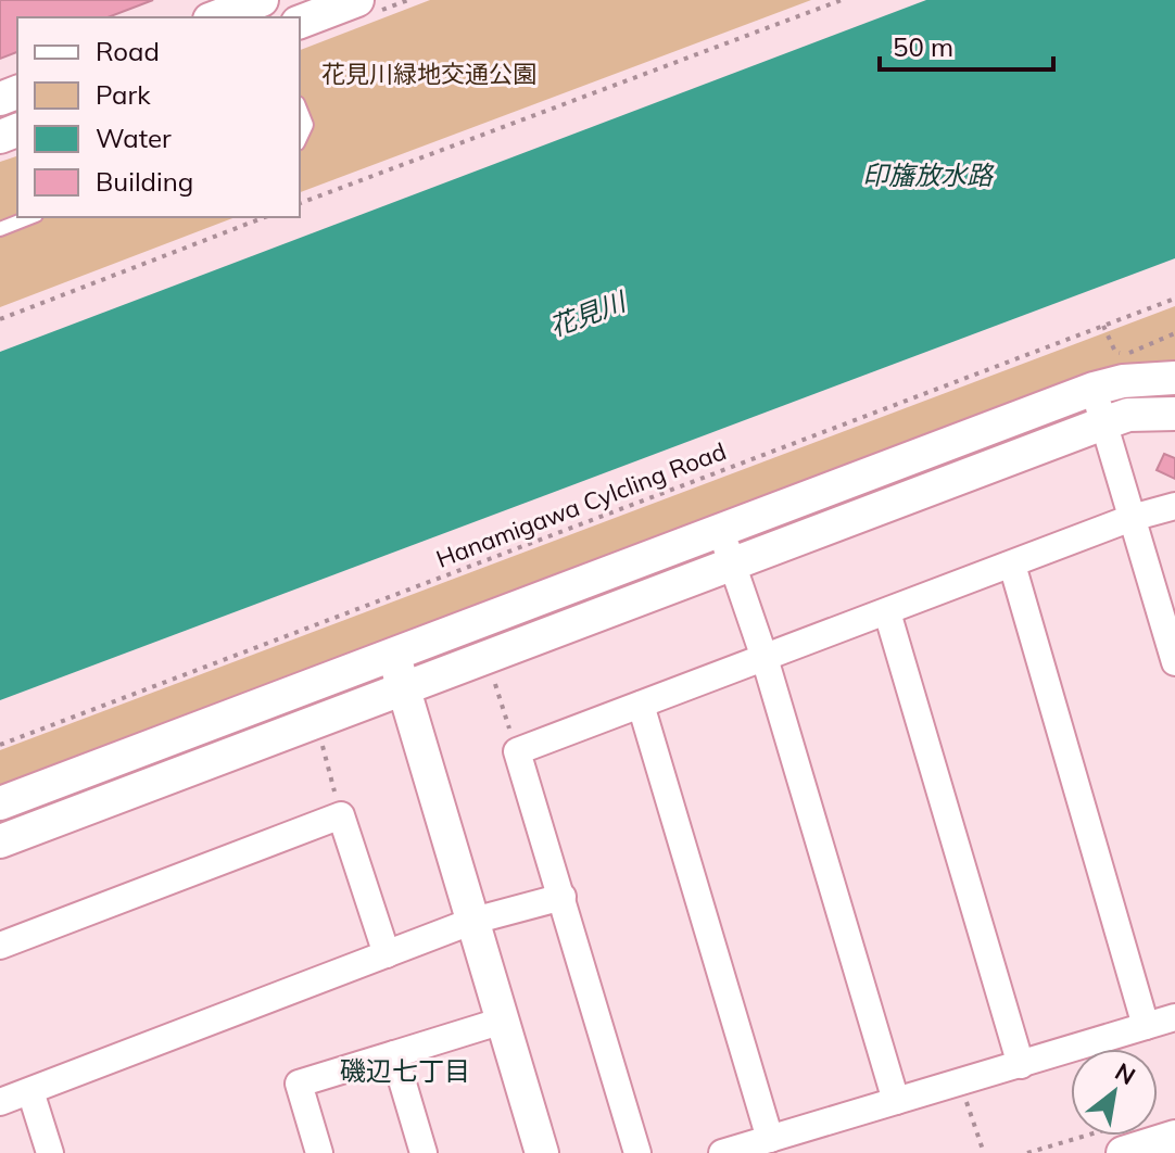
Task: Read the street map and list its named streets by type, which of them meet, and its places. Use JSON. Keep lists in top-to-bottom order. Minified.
{"streets":{"path":["Hanamigawa Cylcling Road"]},"districts":["磯辺七丁目"],"water":["印旛放水路","花見川"],"parks":["花見川緑地交通公園"],"legend":["Road","Park","Water","Building"],"scale_bar":"50 m","north":"top right"}
